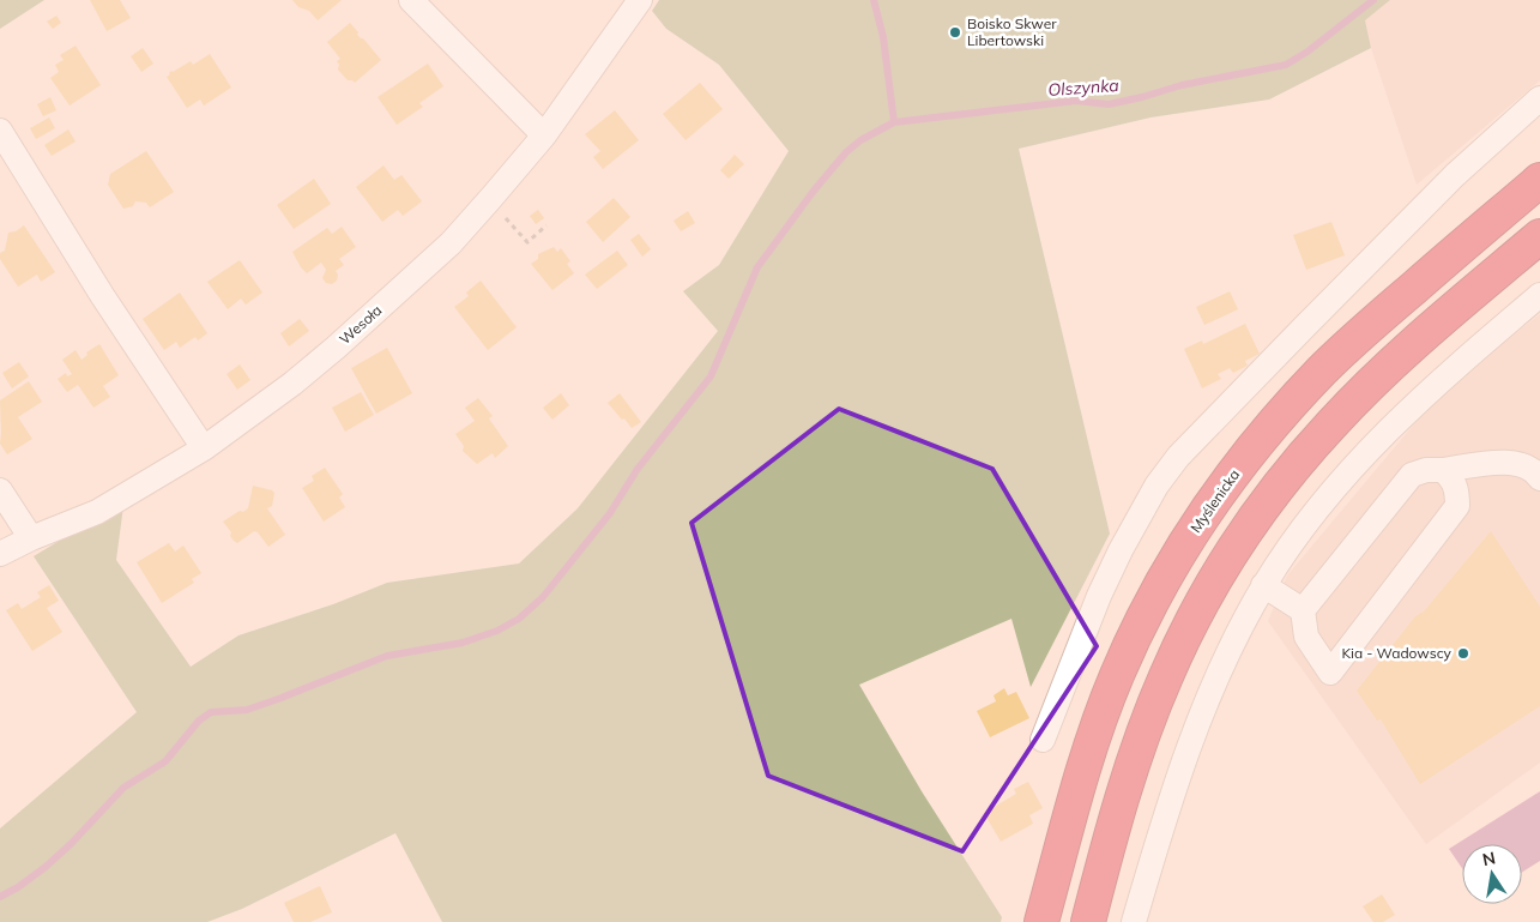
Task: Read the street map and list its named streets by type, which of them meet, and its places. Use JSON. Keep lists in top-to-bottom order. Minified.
{"streets":{"highway":["Myślenicka"],"street":["Wesoła"]},"water":["Olszynka"],"places":["Boisko Skwer Libertowski","Kia - Wadowscy"],"north":"top"}
